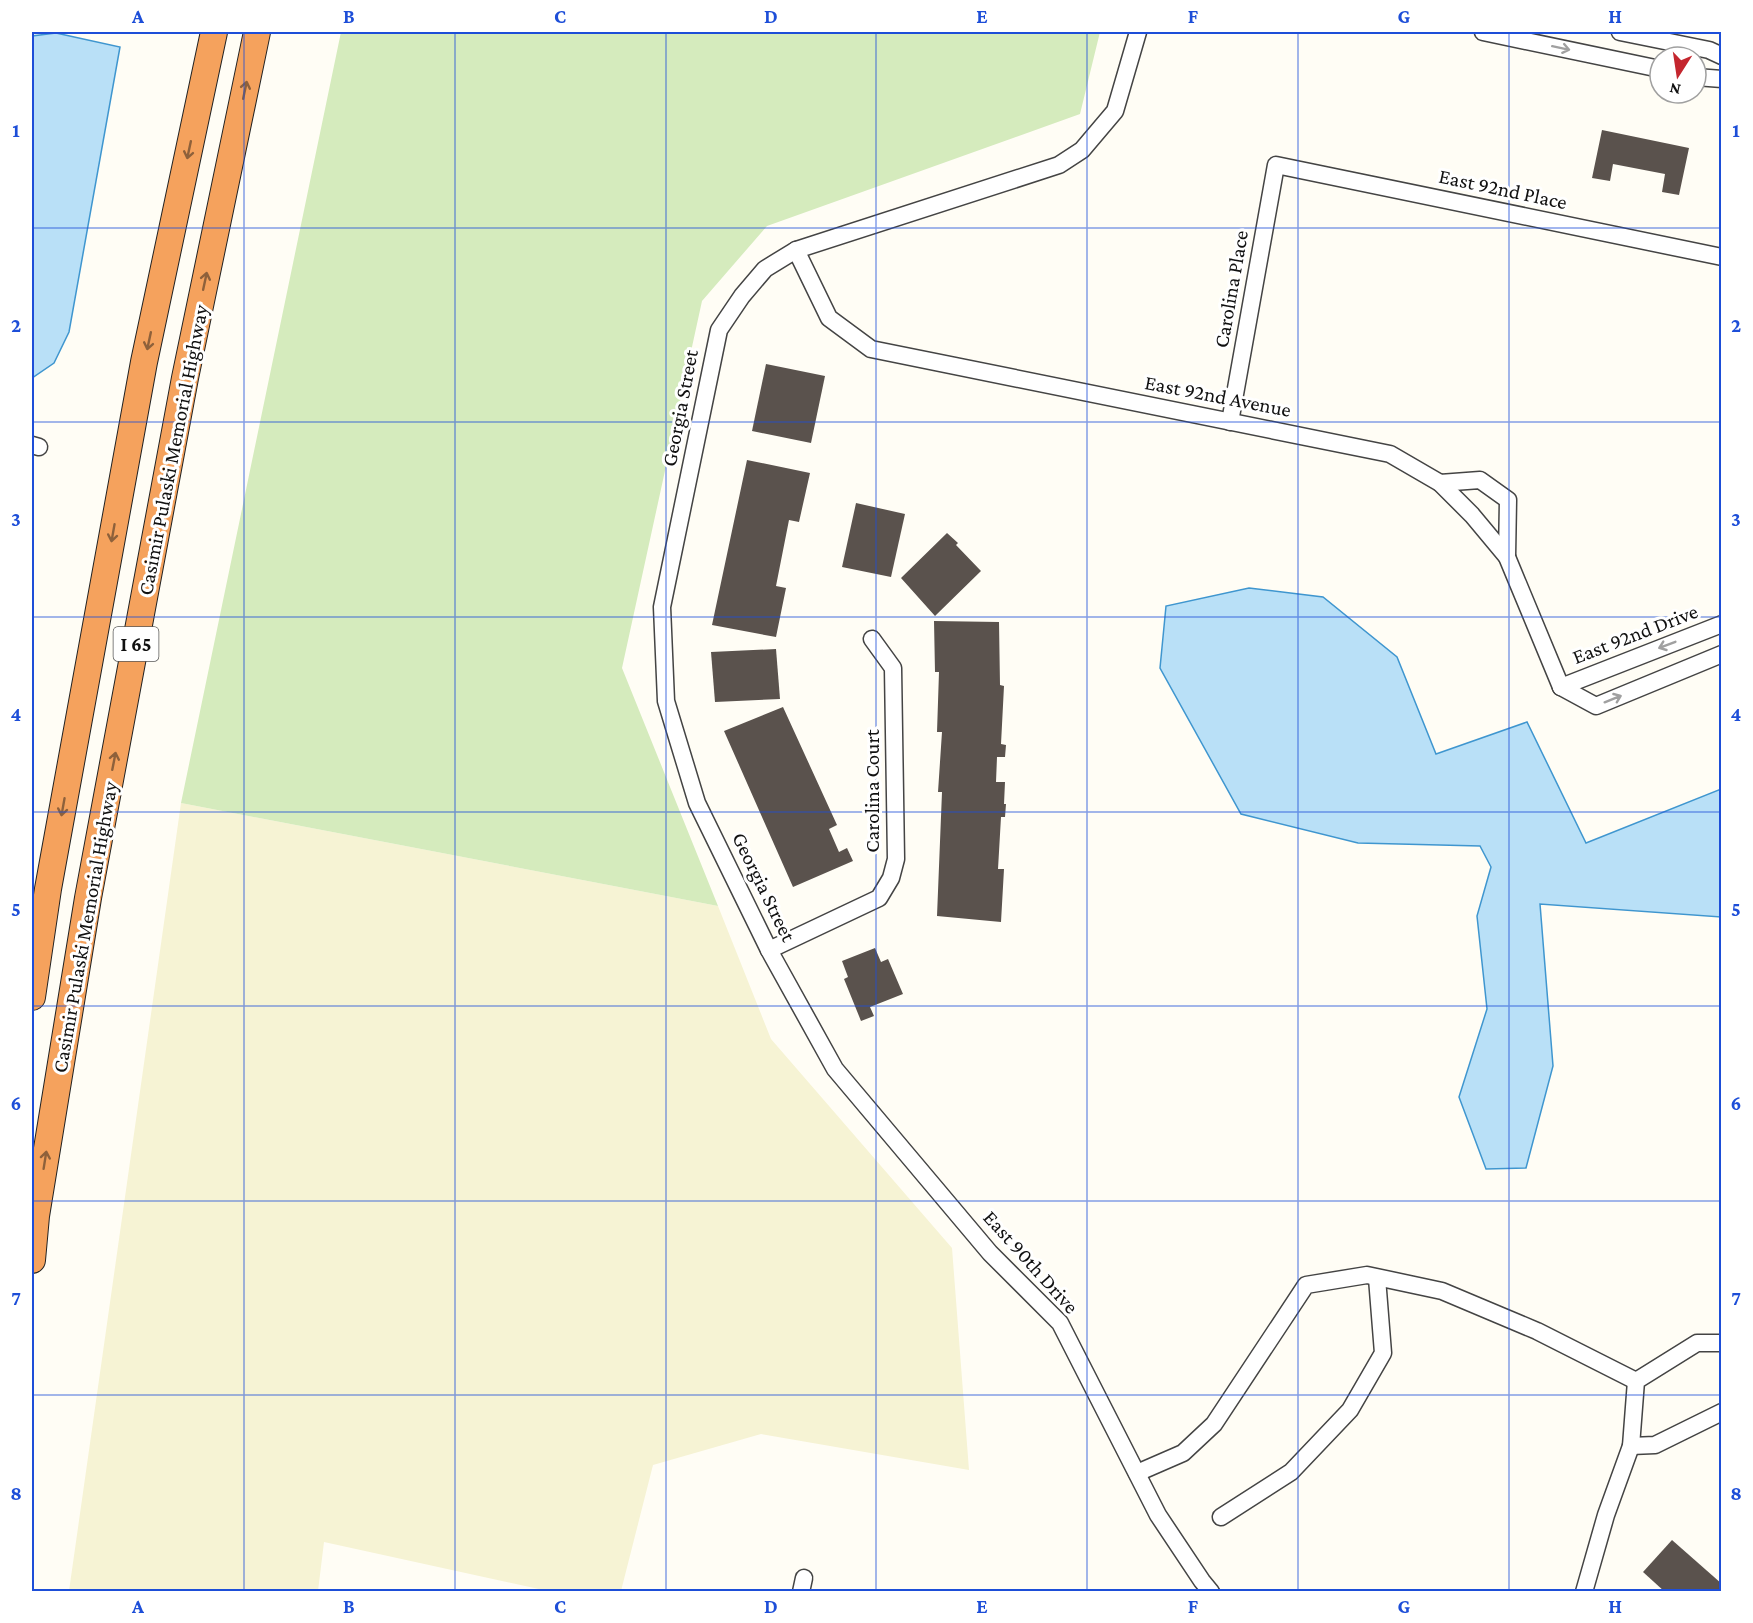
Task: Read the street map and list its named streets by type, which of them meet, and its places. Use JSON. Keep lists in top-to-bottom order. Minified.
{"streets":{"highway":["Casimir Pulaski Memorial Highway","I 65"],"street":["East 92nd Place","Carolina Place","East 92nd Avenue","Georgia Street","East 92nd Drive","Carolina Court","East 90th Drive"]},"crossings":[["East 92nd Place","Carolina Place"],["Carolina Place","East 92nd Avenue"],["East 92nd Avenue","Georgia Street"],["East 92nd Avenue","East 92nd Drive"],["Georgia Street","Carolina Court"],["Georgia Street","East 90th Drive"]],"north":"bottom","grid":{"columns":["A","B","C","D","E","F","G","H"],"rows":["1","2","3","4","5","6","7","8"]}}
